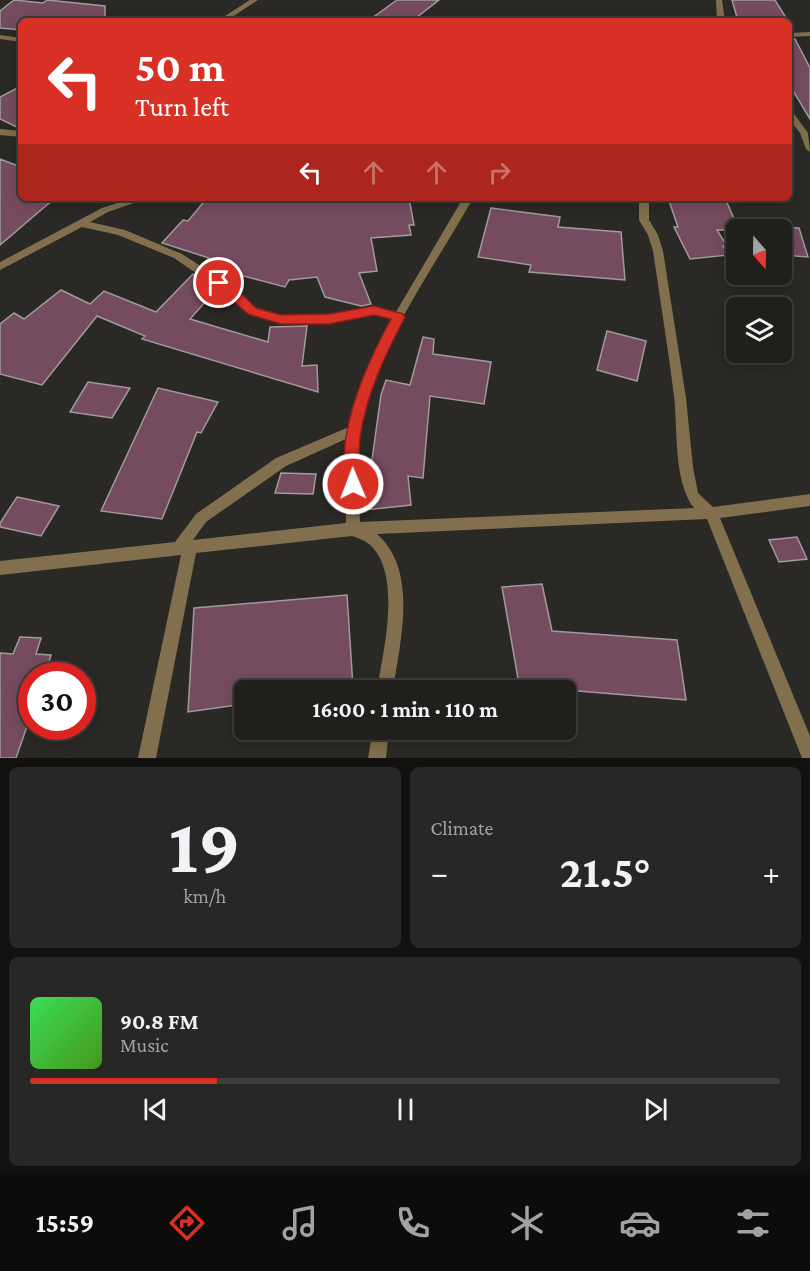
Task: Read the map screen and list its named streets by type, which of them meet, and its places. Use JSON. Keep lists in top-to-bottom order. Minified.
{"north":"bottom","page":{"turn":["50 m","Turn left"],"limit":"30","trip":"16:00 · 1 min · 110 m","tile":[["19","km/h"],"Climate"],"heat":["−","21.5°","+"],"song":["90.8 FM","Music"],"tabs":"15:59"}}
